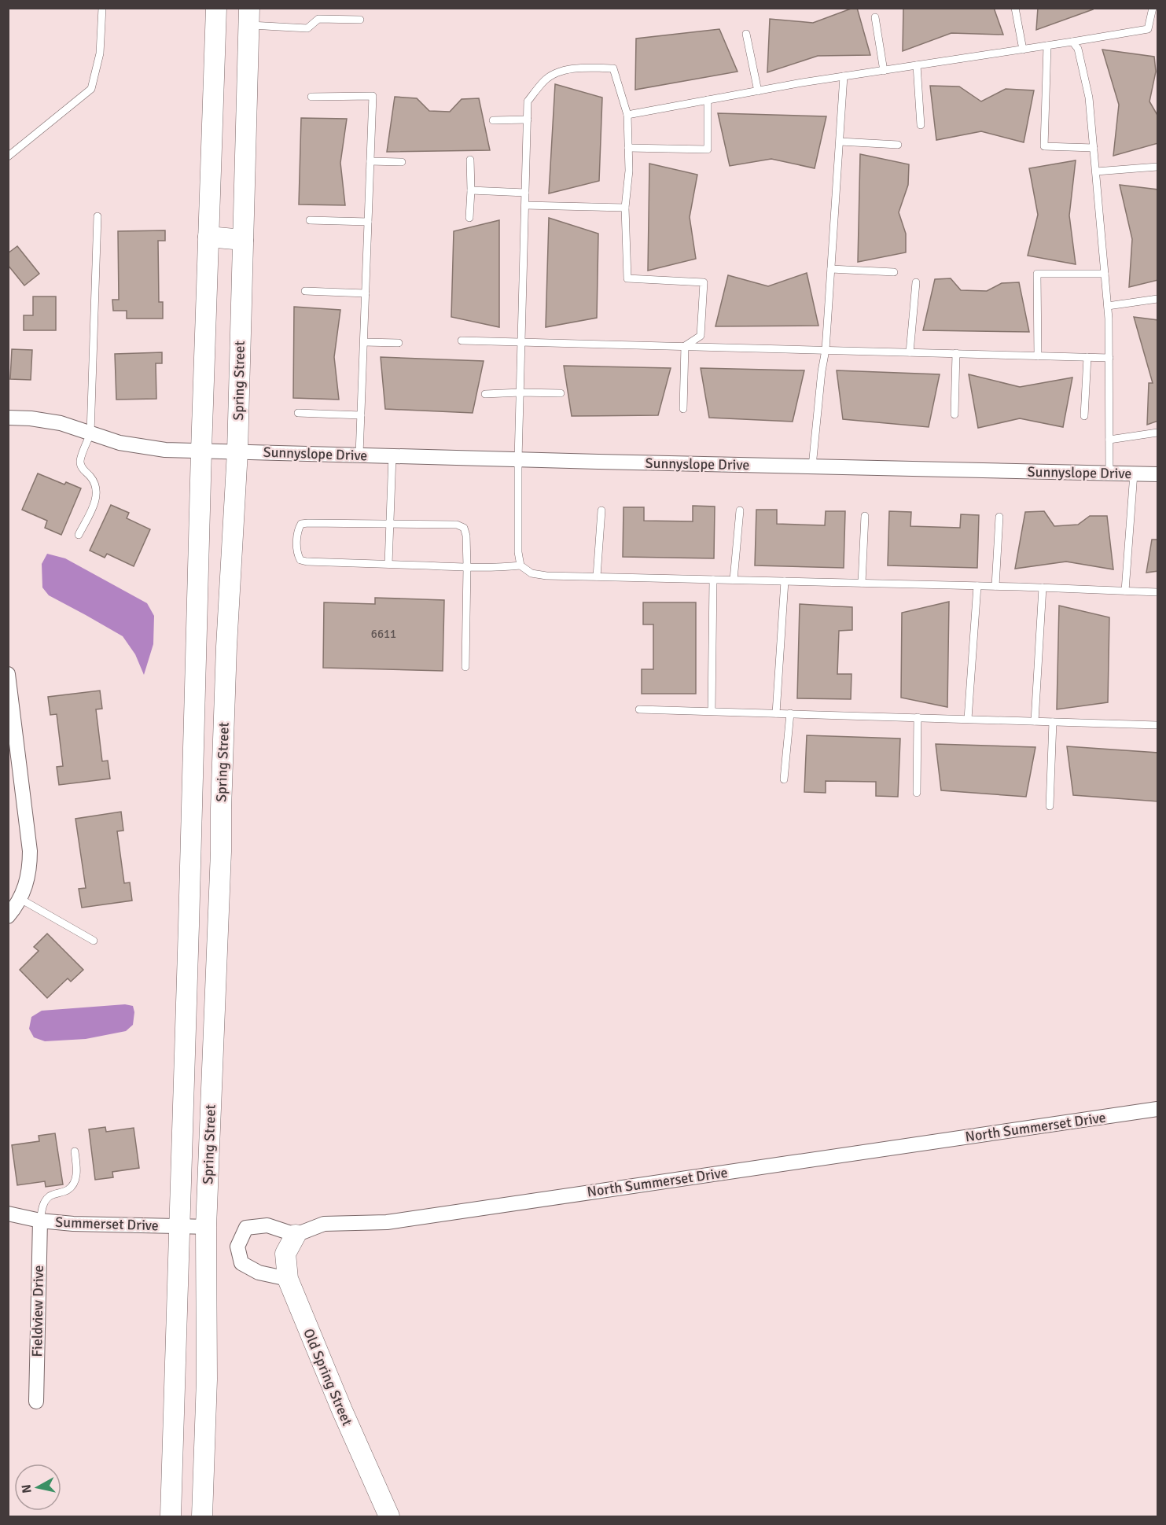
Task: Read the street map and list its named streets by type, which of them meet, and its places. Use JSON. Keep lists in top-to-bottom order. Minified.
{"streets":{"main road":["Spring Street","Old Spring Street"],"street":["Sunnyslope Drive","North Summerset Drive","Summerset Drive","Fieldview Drive"]},"crossings":[["Spring Street","Sunnyslope Drive"],["Spring Street","Summerset Drive"],["North Summerset Drive","Old Spring Street"],["Summerset Drive","Fieldview Drive"]],"house_numbers":["6611"],"north":"left"}
